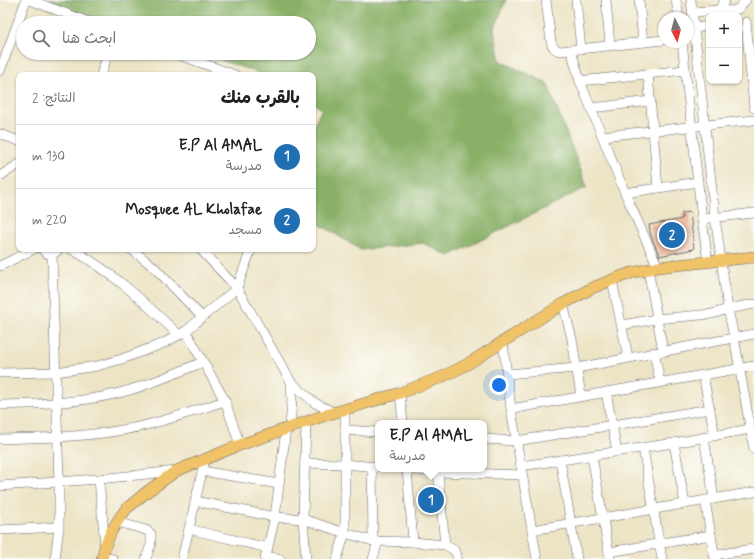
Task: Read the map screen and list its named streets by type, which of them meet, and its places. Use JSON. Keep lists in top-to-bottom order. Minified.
{"north":"bottom","page":{"map_buttons":["+","−"],"search":"ابحث هنا","heading":["بالقرب منك","النتائج: 2"],"list":[{"mark":"1","name":"E.P Al AMAL","note":"مدرسة","value":"130 m"},{"mark":"2","name":"Mosquee AL Kholafae","note":"مسجد","value":"220 m"}],"pins":["2","1"],"popup":["E.P Al AMAL","مدرسة"]}}
